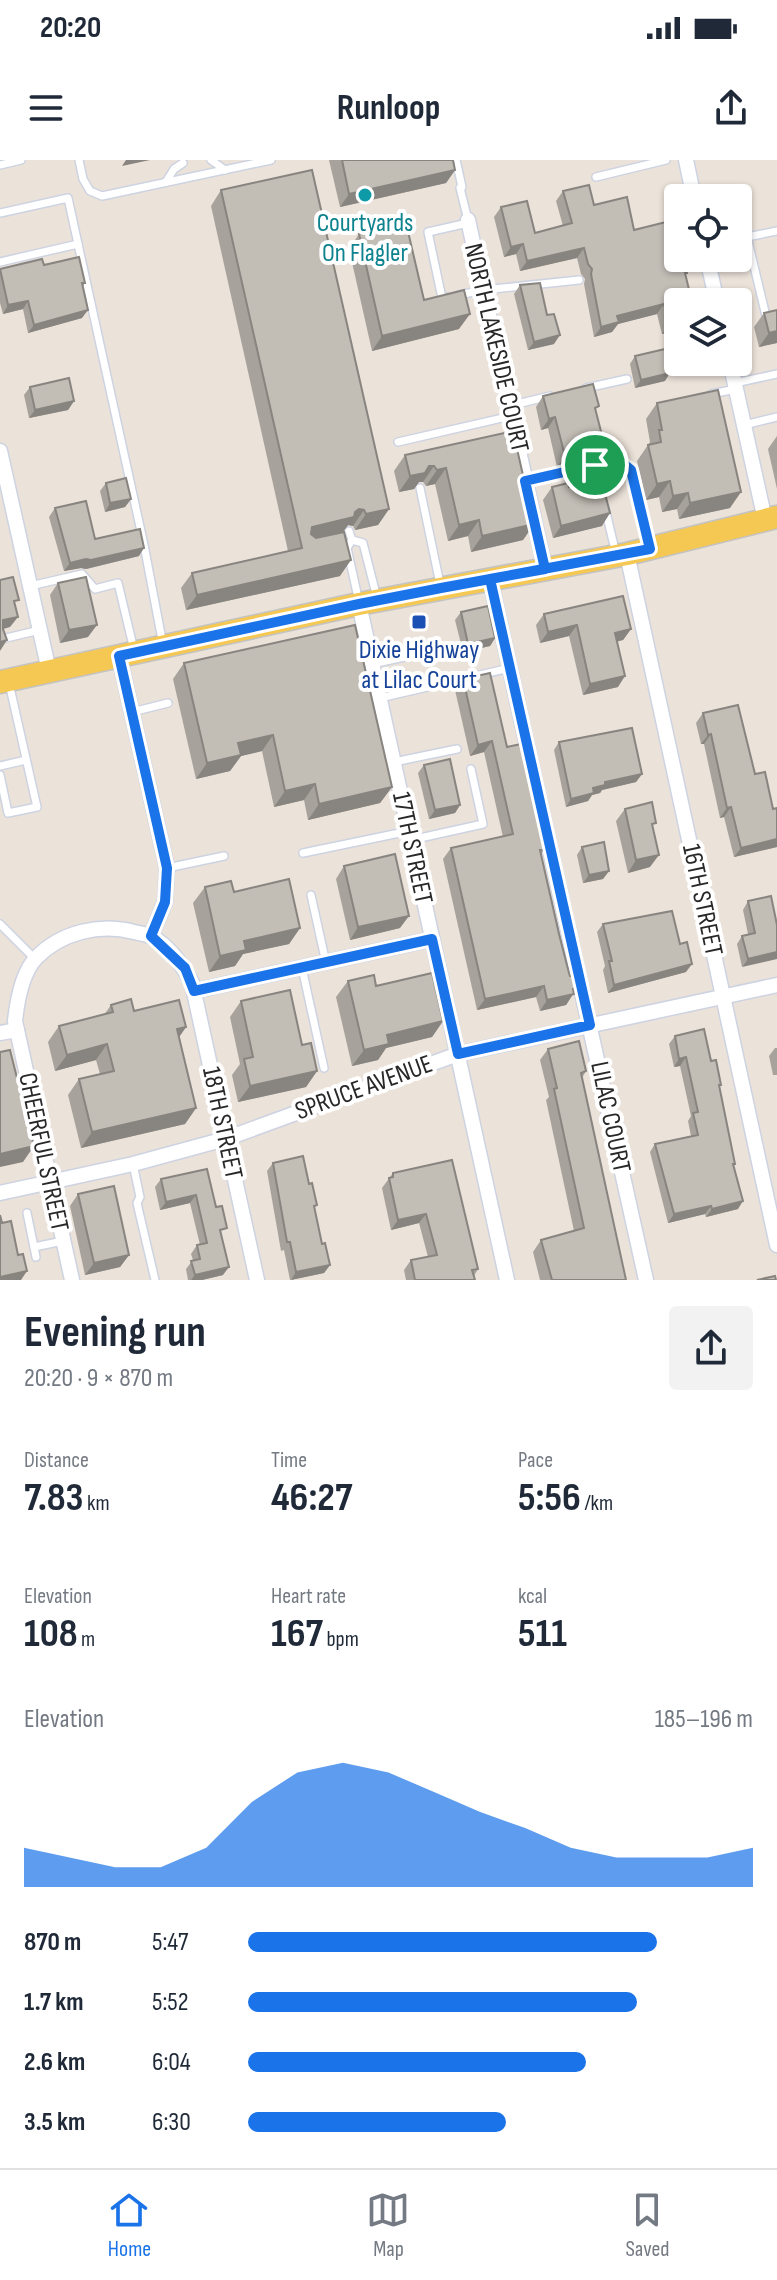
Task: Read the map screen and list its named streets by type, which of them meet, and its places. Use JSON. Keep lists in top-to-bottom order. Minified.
{"streets":{"street":["NORTH LAKESIDE COURT","17TH STREET","16TH STREET","SPRUCE AVENUE","LILAC COURT","18TH STREET","CHEERFUL STREET"]},"crossings":[["17TH STREET","SPRUCE AVENUE"],["16TH STREET","SPRUCE AVENUE"],["SPRUCE AVENUE","LILAC COURT"],["SPRUCE AVENUE","18TH STREET"],["SPRUCE AVENUE","CHEERFUL STREET"],["18TH STREET","CHEERFUL STREET"]],"places":{"other":["Courtyards On Flagler"],"transit":["Dixie Highway at Lilac Court"]},"page":{"status":"20:20","header":"Runloop","heading":["Evening run","20:20 · 9 × 870 m"],"stats":[["Distance","7.83 km"],["Time","46:27"],["Pace","5:56 /km"],["Elevation","108 m"],["Heart rate","167 bpm"],["kcal","511"]],"chart":["Elevation","185–196 m"],"list":[{"name":"870 m","note":"5:47"},{"name":"1.7 km","note":"5:52"},{"name":"2.6 km","note":"6:04"},{"name":"3.5 km","note":"6:30"}],"tabs":["Home","Map","Saved"]}}
